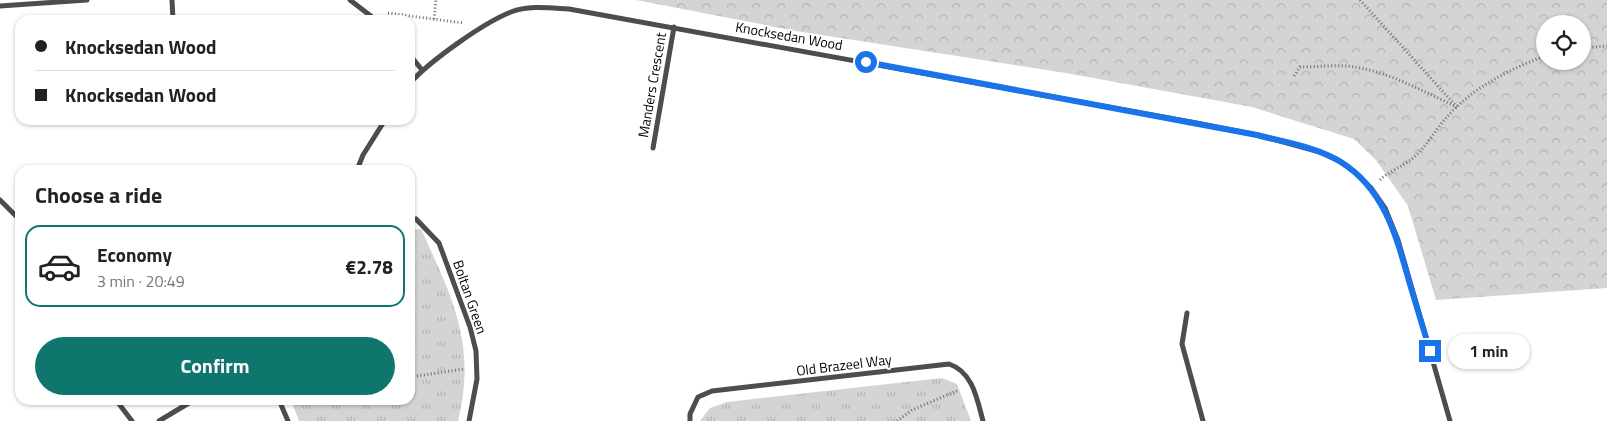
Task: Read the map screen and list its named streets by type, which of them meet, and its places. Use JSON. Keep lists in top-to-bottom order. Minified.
{"streets":{"street":["Knocksedan Wood","Manders Crescent","Boltan Green","Old Brazeel Way"]},"crossings":[["Knocksedan Wood","Manders Crescent"]],"page":{"banner":["Knocksedan Wood","Knocksedan Wood"],"heading":"Choose a ride","list":[{"name":"Economy","note":"3 min · 20:49","value":"€2.78"}],"buttons":"Confirm","bubble":"1 min"}}
